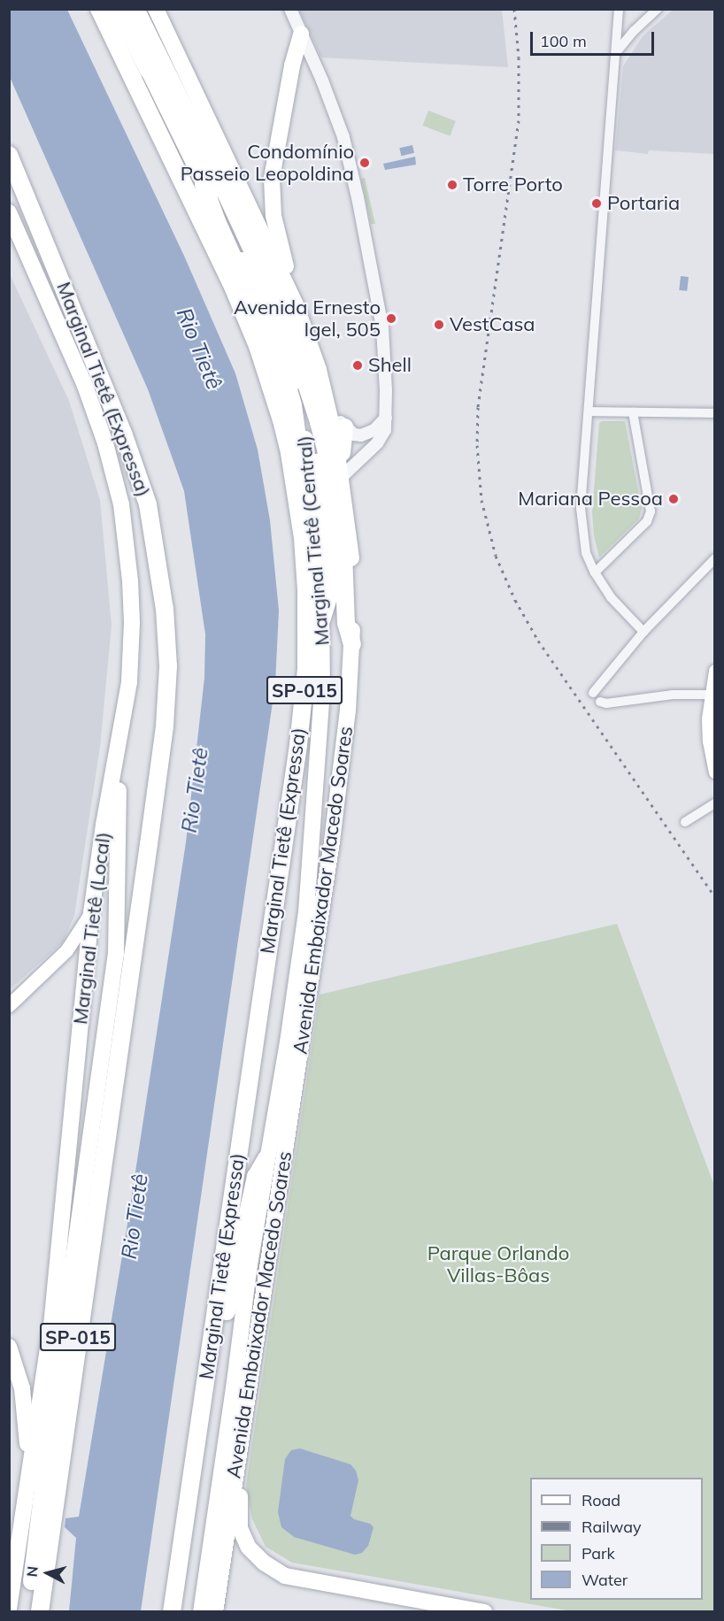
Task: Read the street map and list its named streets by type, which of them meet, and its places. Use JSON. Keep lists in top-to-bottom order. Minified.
{"streets":{"highway":["Marginal Tietê (Expressa)","Marginal Tietê (Central)","SP-015","Avenida Embaixador Macedo Soares","Marginal Tietê (Local)"]},"crossings":[["Marginal Tietê (Central)","Avenida Embaixador Macedo Soares"]],"water":["Rio Tietê"],"parks":["Parque Orlando Villas-Bôas"],"places":["Condomínio Passeio Leopoldina","Torre Porto","Portaria","Avenida Ernesto Igel, 505","VestCasa","Shell","Mariana Pessoa"],"legend":["Road","Railway","Park","Water"],"scale_bar":"100 m","north":"left"}
